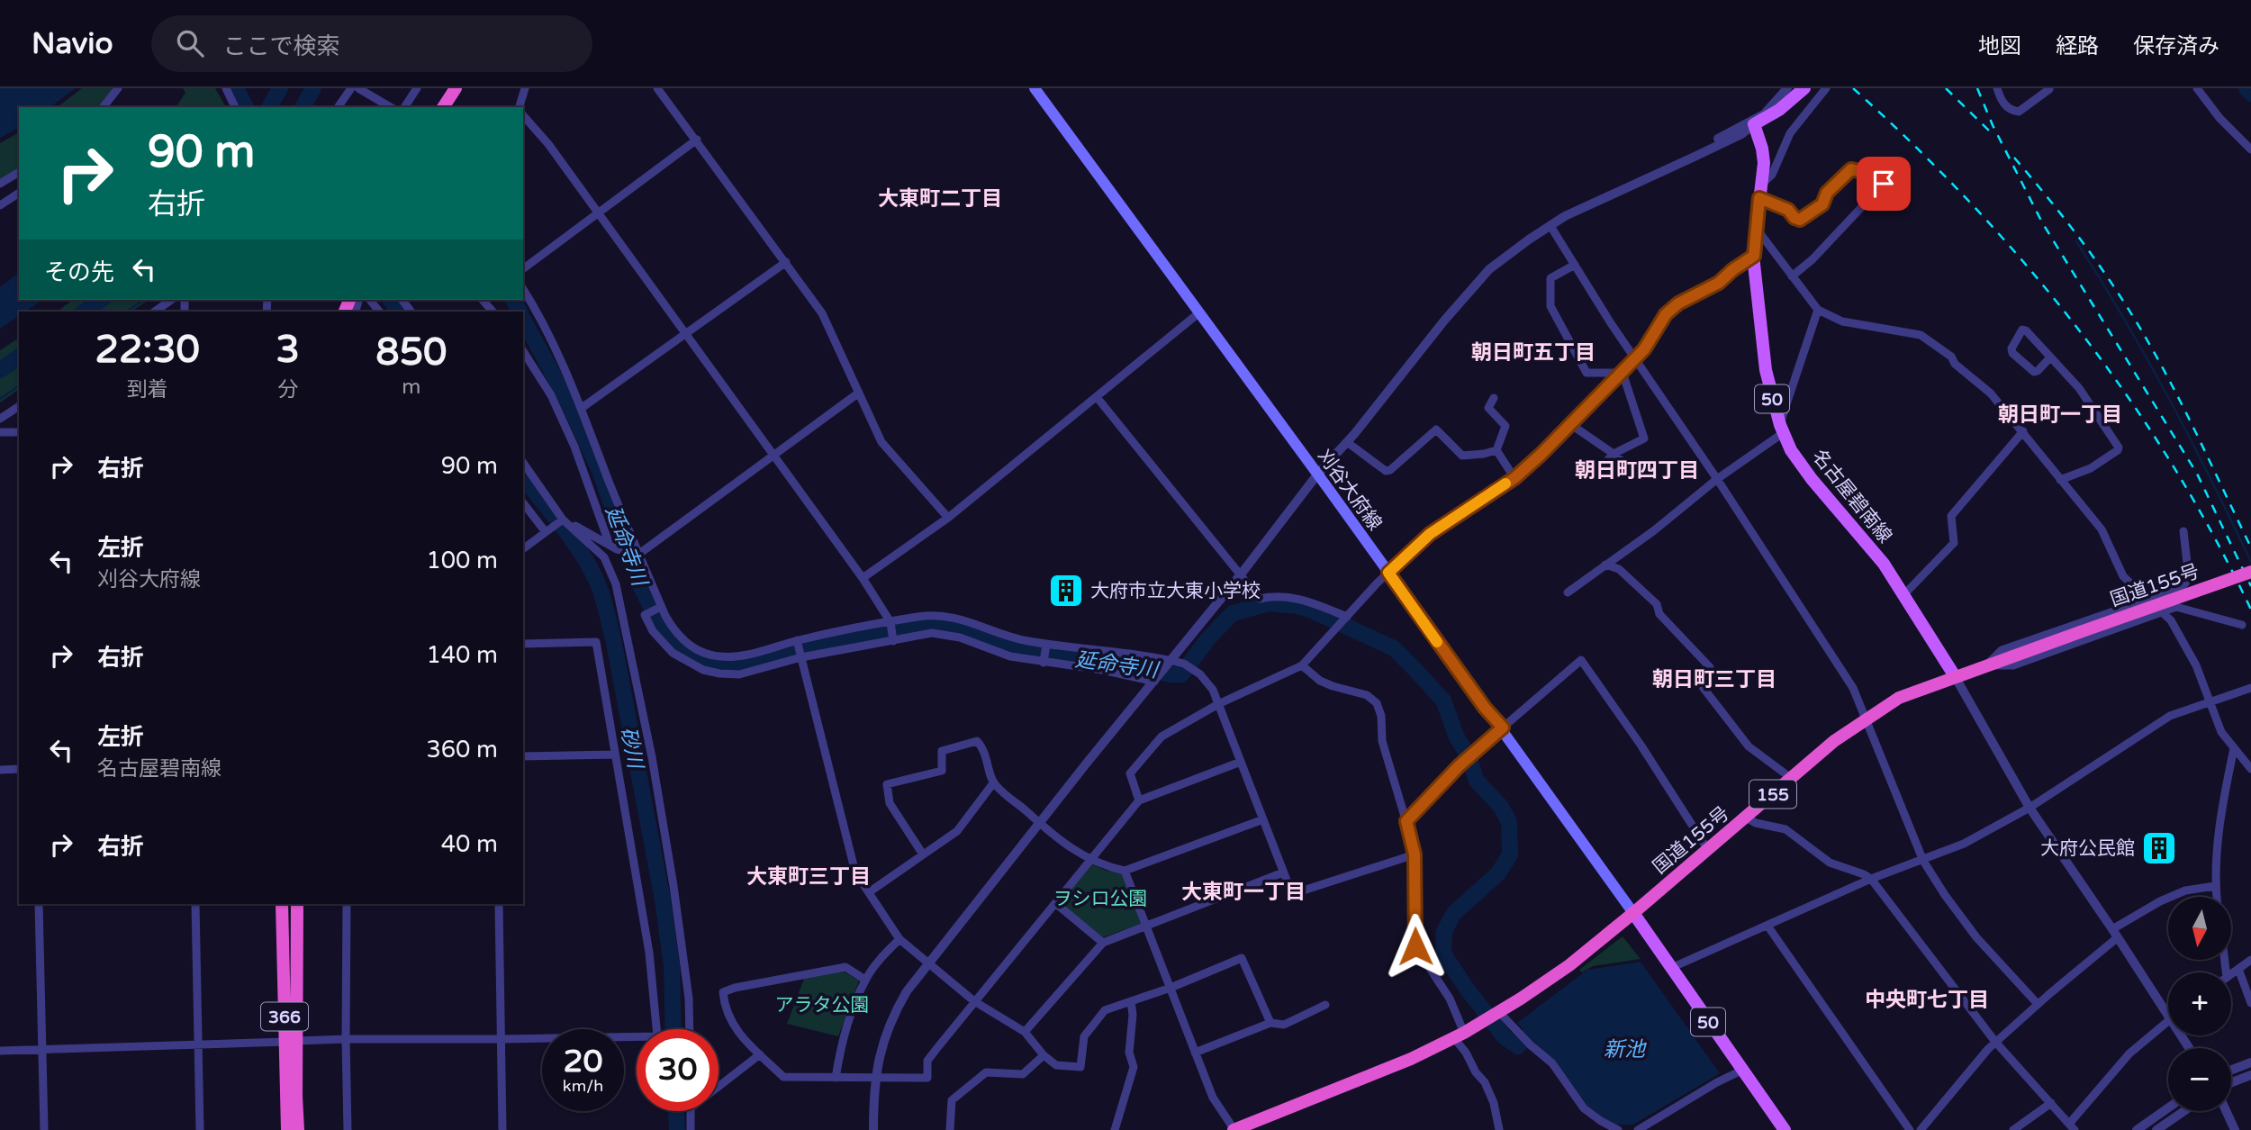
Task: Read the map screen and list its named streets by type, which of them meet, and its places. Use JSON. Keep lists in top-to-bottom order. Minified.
{"streets":{"highway":["国道155号","155","366"],"main road":["50","刈谷大府線","名古屋碧南線"]},"crossings":[["50","刈谷大府線"],["50","国道155号"],["刈谷大府線","国道155号"],["名古屋碧南線","国道155号"]],"districts":["大東町二丁目","朝日町五丁目","朝日町一丁目","朝日町四丁目","朝日町三丁目","大東町三丁目","大東町一丁目","中央町七丁目"],"water":["延命寺川","砂川","新池"],"parks":["ヲシロ公園","アラタ公園"],"places":{"building":["大府市立大東小学校","大府公民館"]},"north":"bottom","page":{"header":"Navio","search":"ここで検索","nav":["地図","経路","保存済み"],"turn":["90 m","右折"],"then":"その先","eta":["22:30","到着","3","分","850","m"],"list":[{"name":"右折","value":"90 m"},{"name":"左折","note":"刈谷大府線","value":"100 m"},{"name":"右折","value":"140 m"},{"name":"左折","note":"名古屋碧南線","value":"360 m"},{"name":"右折","value":"40 m"}],"map_buttons":["+","−"],"speed":"20 km/h","limit":"30"}}
